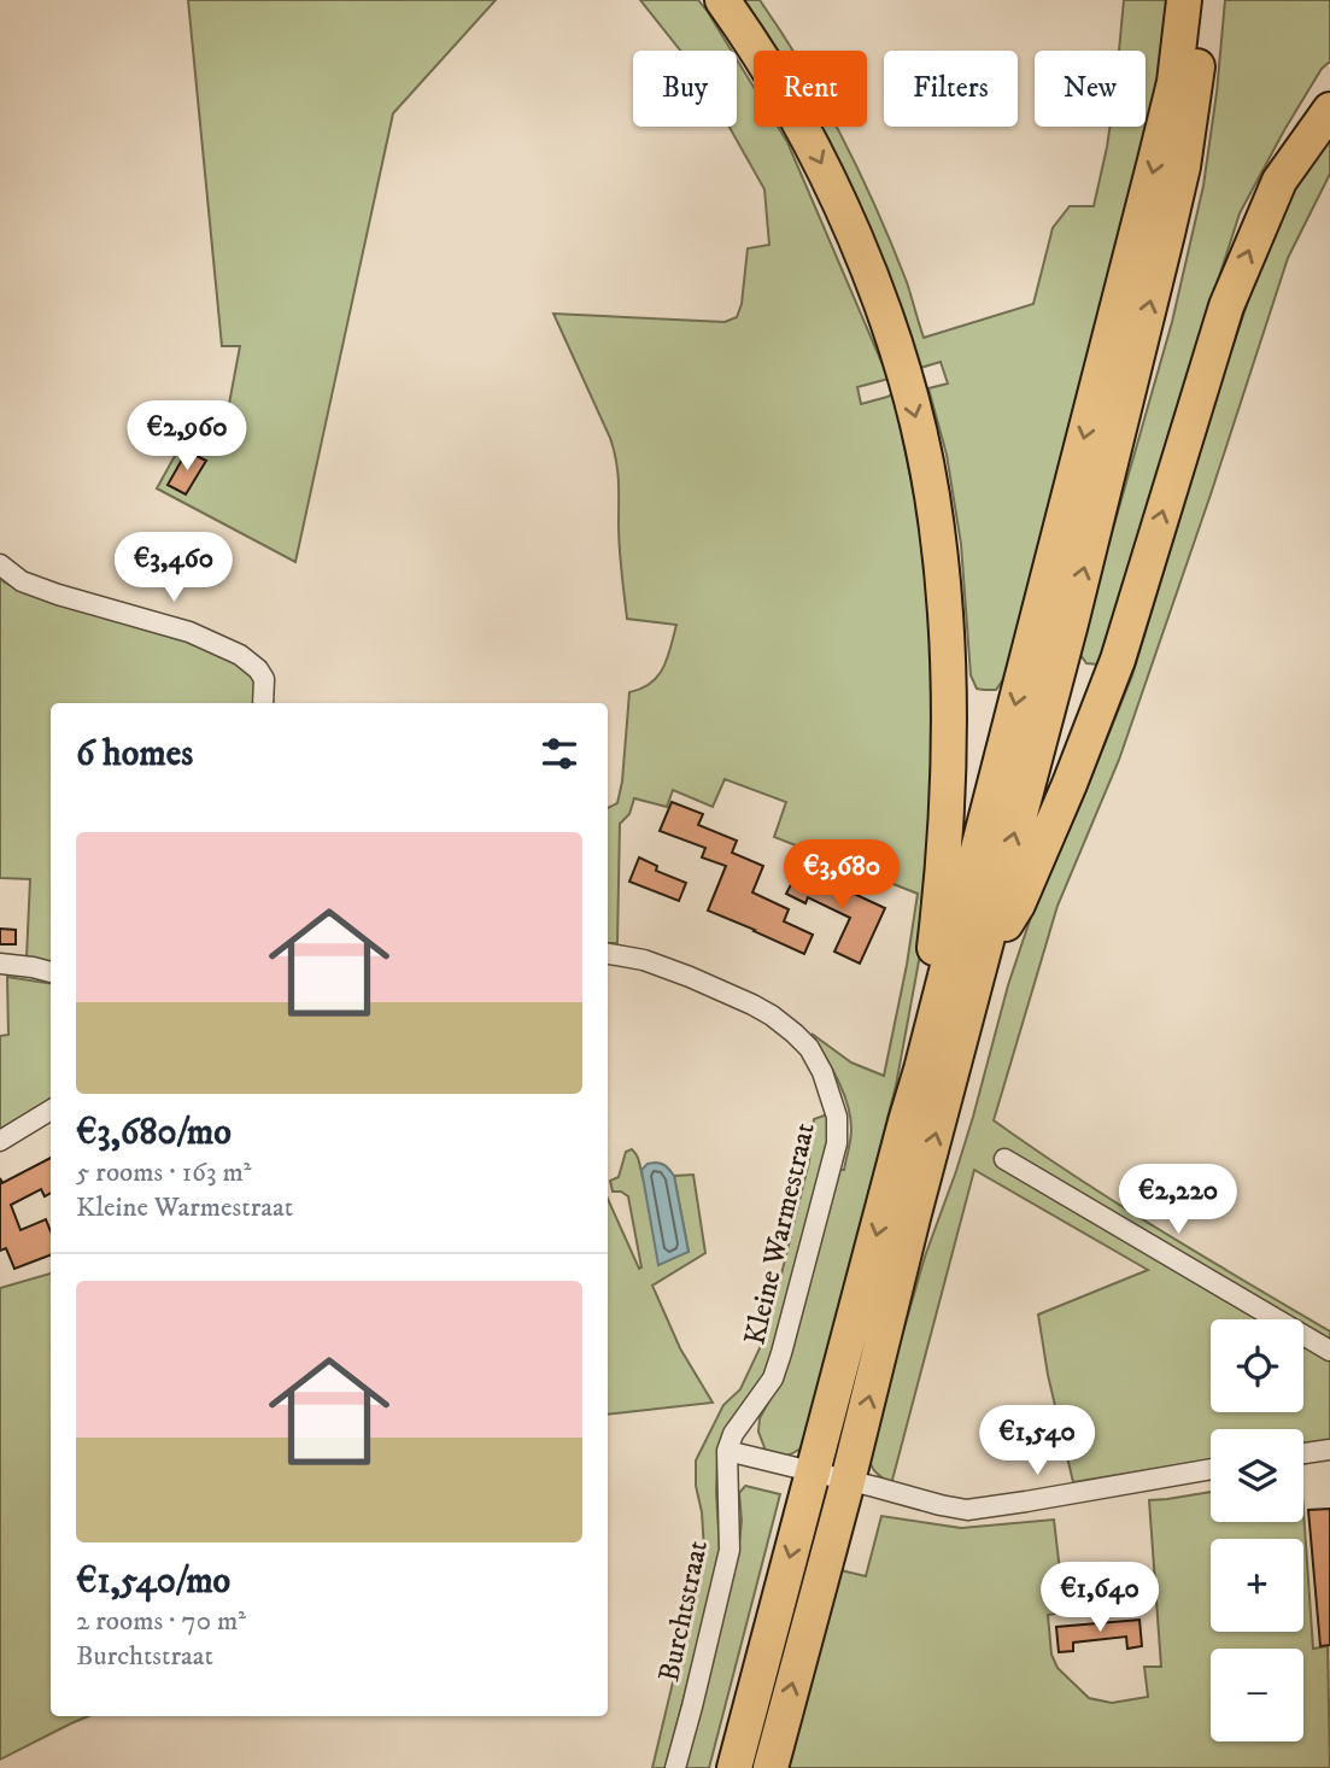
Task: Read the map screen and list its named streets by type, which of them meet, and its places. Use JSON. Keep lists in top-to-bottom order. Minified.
{"streets":{"street":["Kleine Warmestraat","Burchtstraat"]},"crossings":[["Kleine Warmestraat","Burchtstraat"]],"page":{"chip":["Buy","Rent","Filters","New"],"price":["€2,960","€3,460","€3,680","€2,220","€1,540","€1,640"],"heading":"6 homes","list":[{"name":"€3,680/mo","note":"5 rooms · 163 m² · Kleine Warmestraat"},{"name":"€1,540/mo","note":"2 rooms · 70 m² · Burchtstraat"}],"map_buttons":["+","−"]}}
